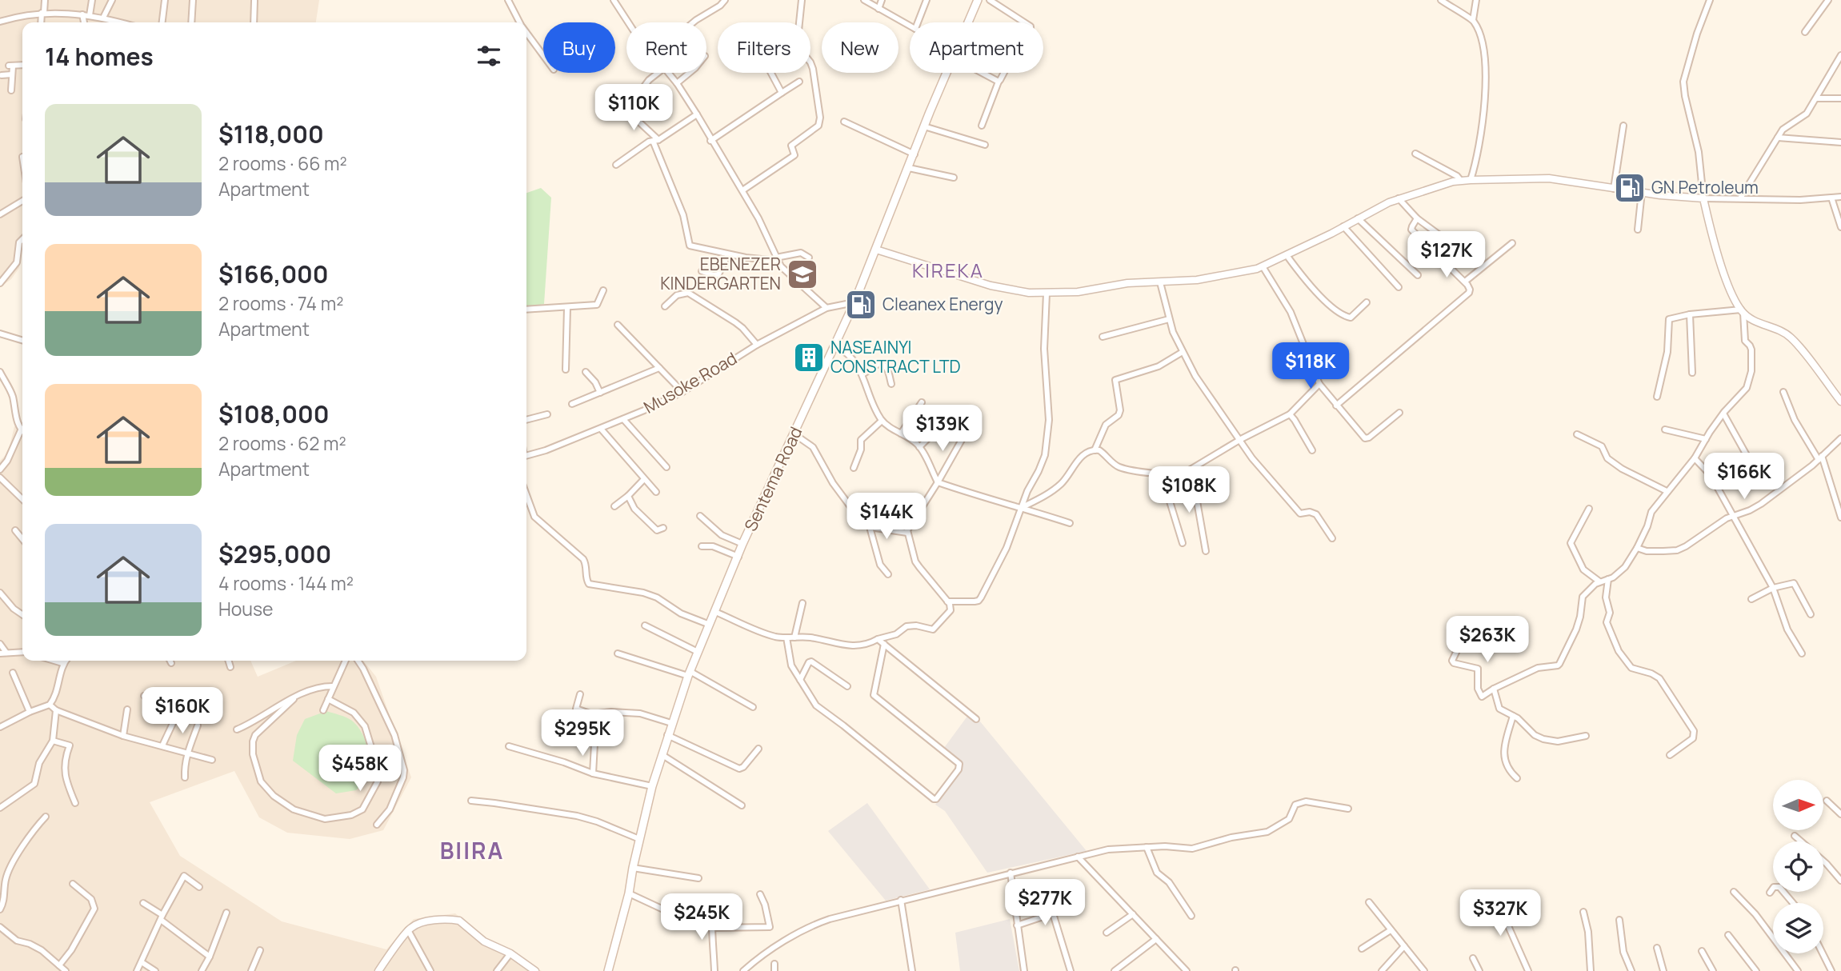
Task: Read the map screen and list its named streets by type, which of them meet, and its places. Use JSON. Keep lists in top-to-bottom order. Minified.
{"streets":{"main road":["Sentema Road"],"street":["Musoke Road"]},"crossings":[["Musoke Road","Sentema Road"]],"districts":["KIREKA","BIIRA"],"places":{"fuel station":["GN Petroleum","Cleanex Energy"],"school or university":["EBENEZER KINDERGARTEN"],"building":["NASEA|NYI CONSTRACT LTD"]},"north":"right","page":{"chip":["Buy","Rent","Filters","New","Apartment"],"heading":"14 homes","price":["$110K","$127K","$118K","$139K","$166K","$108K","$144K","$263K","$160K","$295K","$458K","$277K","$327K","$245K"],"list":[{"name":"$118,000","note":"2 rooms · 66 m² · Apartment"},{"name":"$166,000","note":"2 rooms · 74 m² · Apartment"},{"name":"$108,000","note":"2 rooms · 62 m² · Apartment"},{"name":"$295,000","note":"4 rooms · 144 m² · House"}]}}
